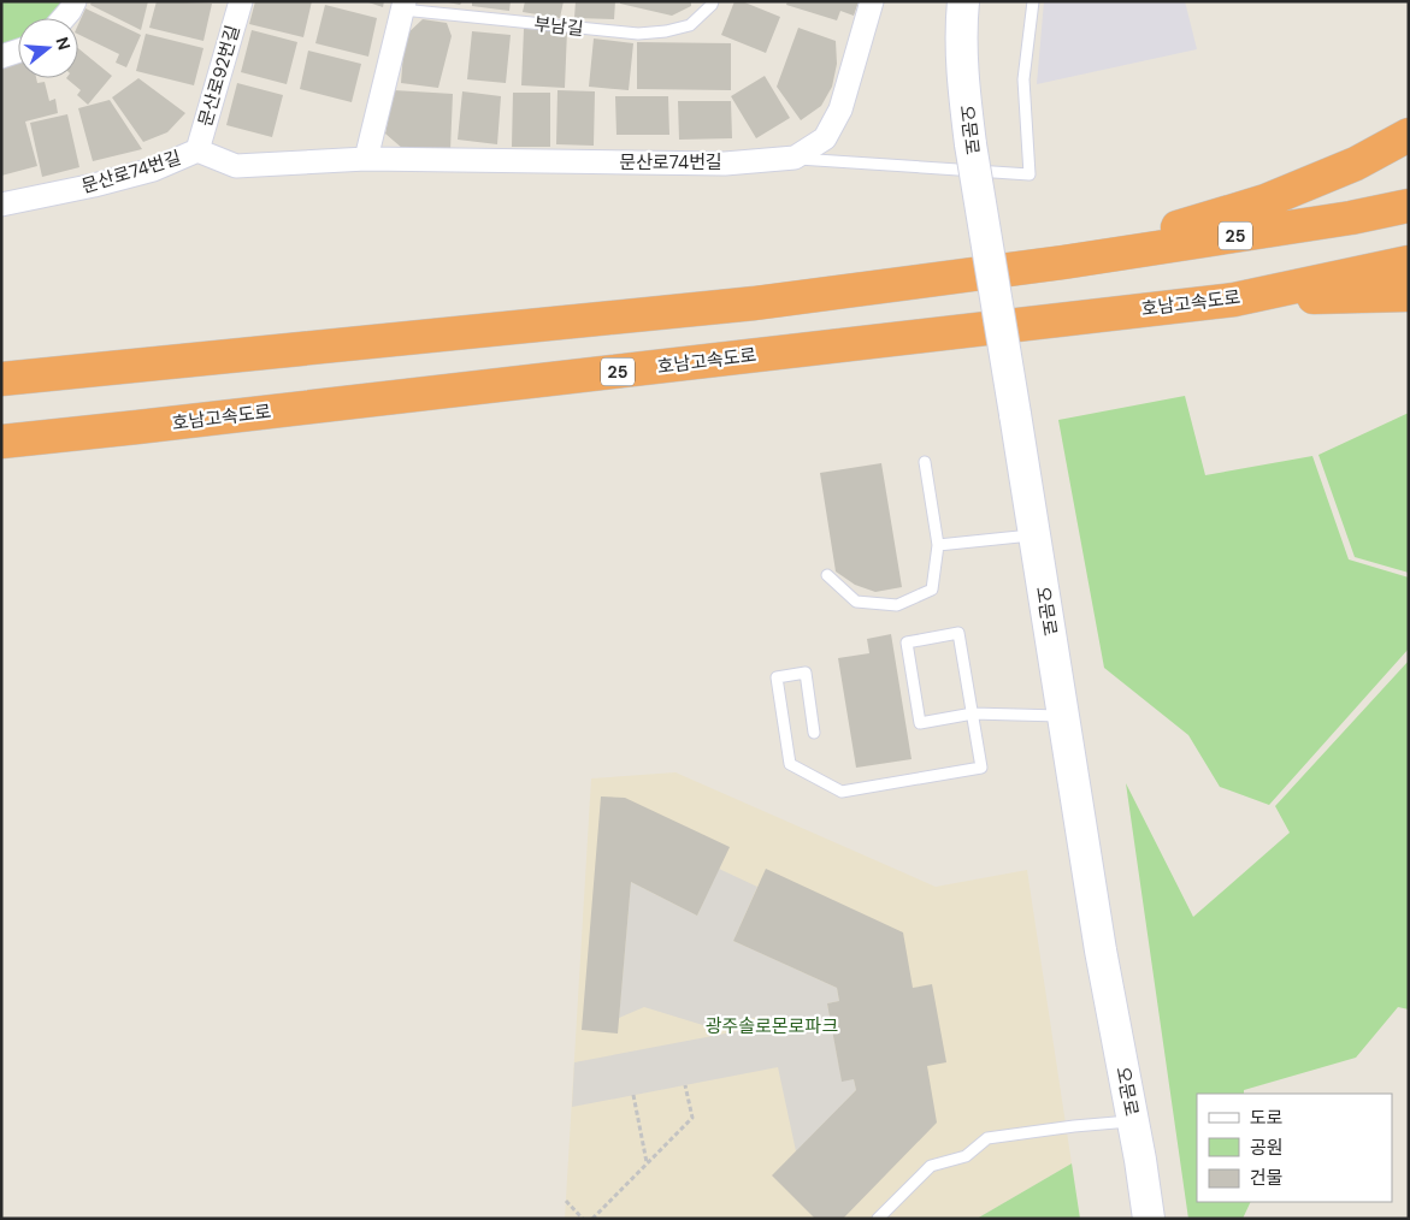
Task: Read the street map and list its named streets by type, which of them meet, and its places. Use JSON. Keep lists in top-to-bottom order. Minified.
{"streets":{"highway":["25","호남고속도로"],"main road":["오문로"],"street":["문산로92번길","문산로74번길"],"lane":["부남길"]},"crossings":[["문산로92번길","문산로74번길"]],"parks":["광주솔로몬로파크"],"legend":["도로","공원","건물"],"north":"right"}
